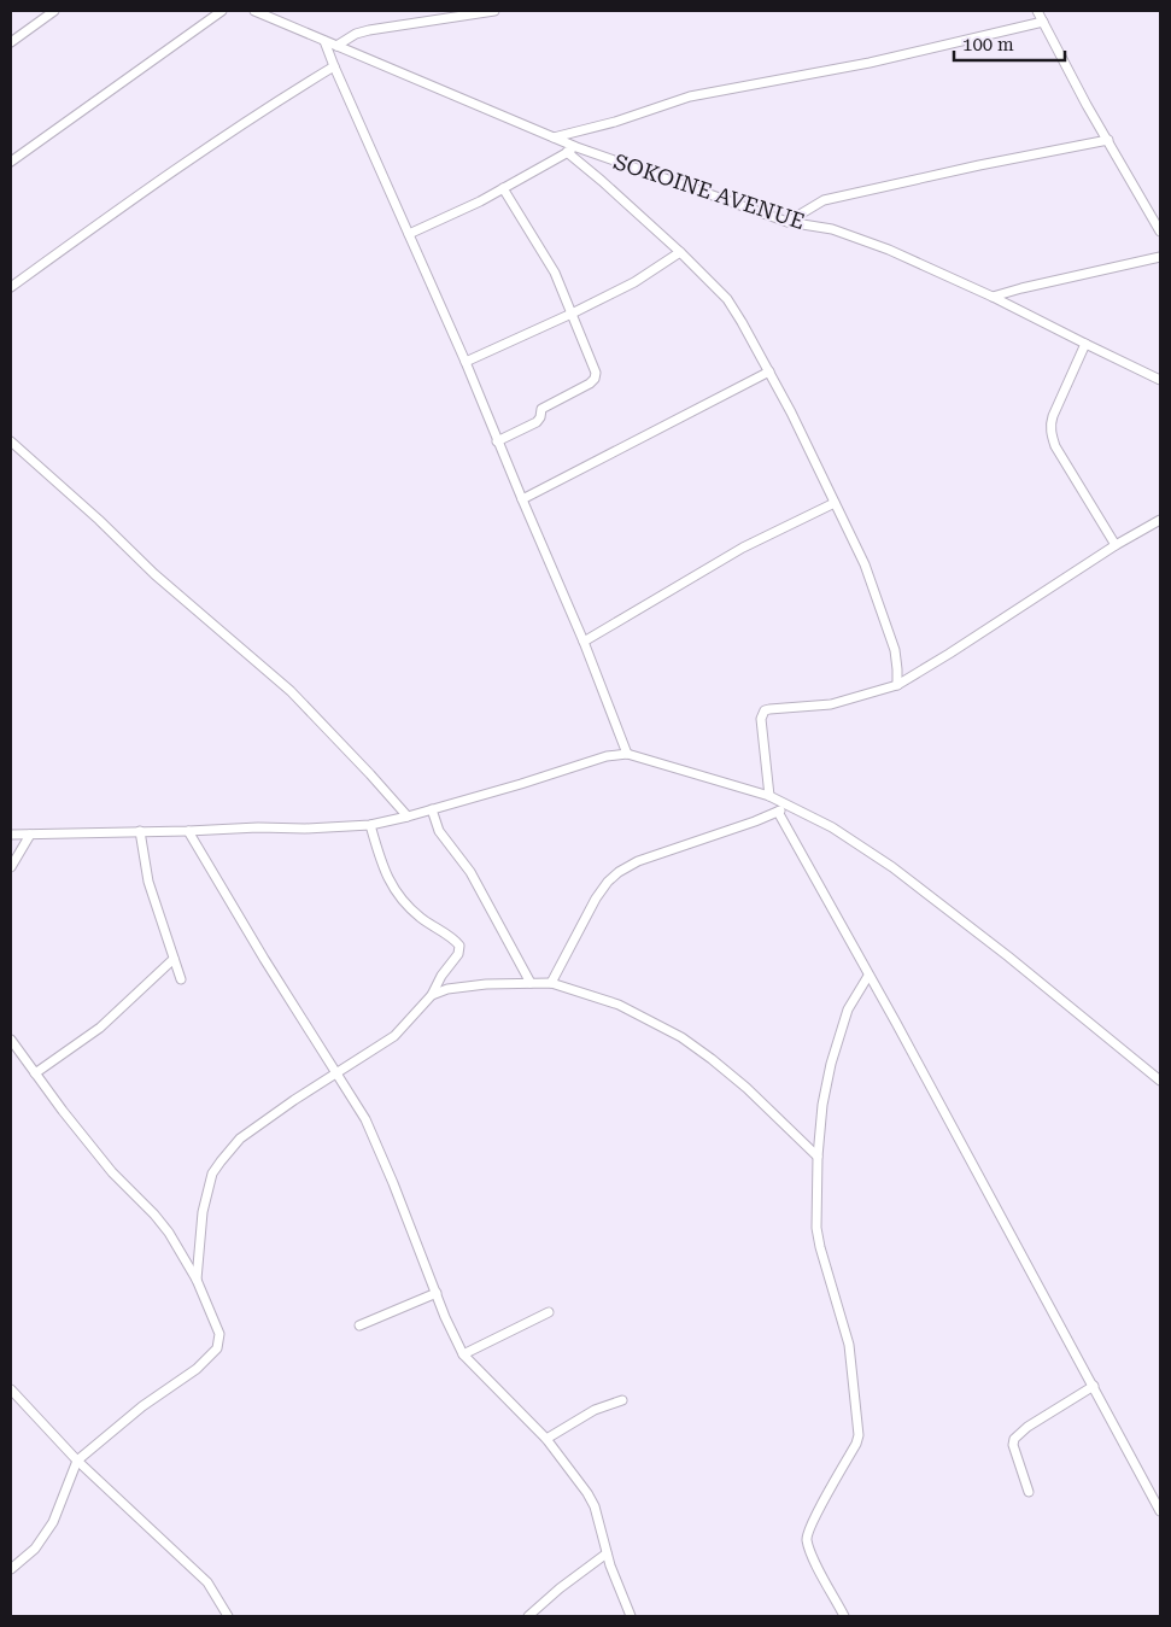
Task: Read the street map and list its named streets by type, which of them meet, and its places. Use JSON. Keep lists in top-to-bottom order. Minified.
{"streets":{"street":["SOKOINE AVENUE"]},"scale_bar":"100 m"}
